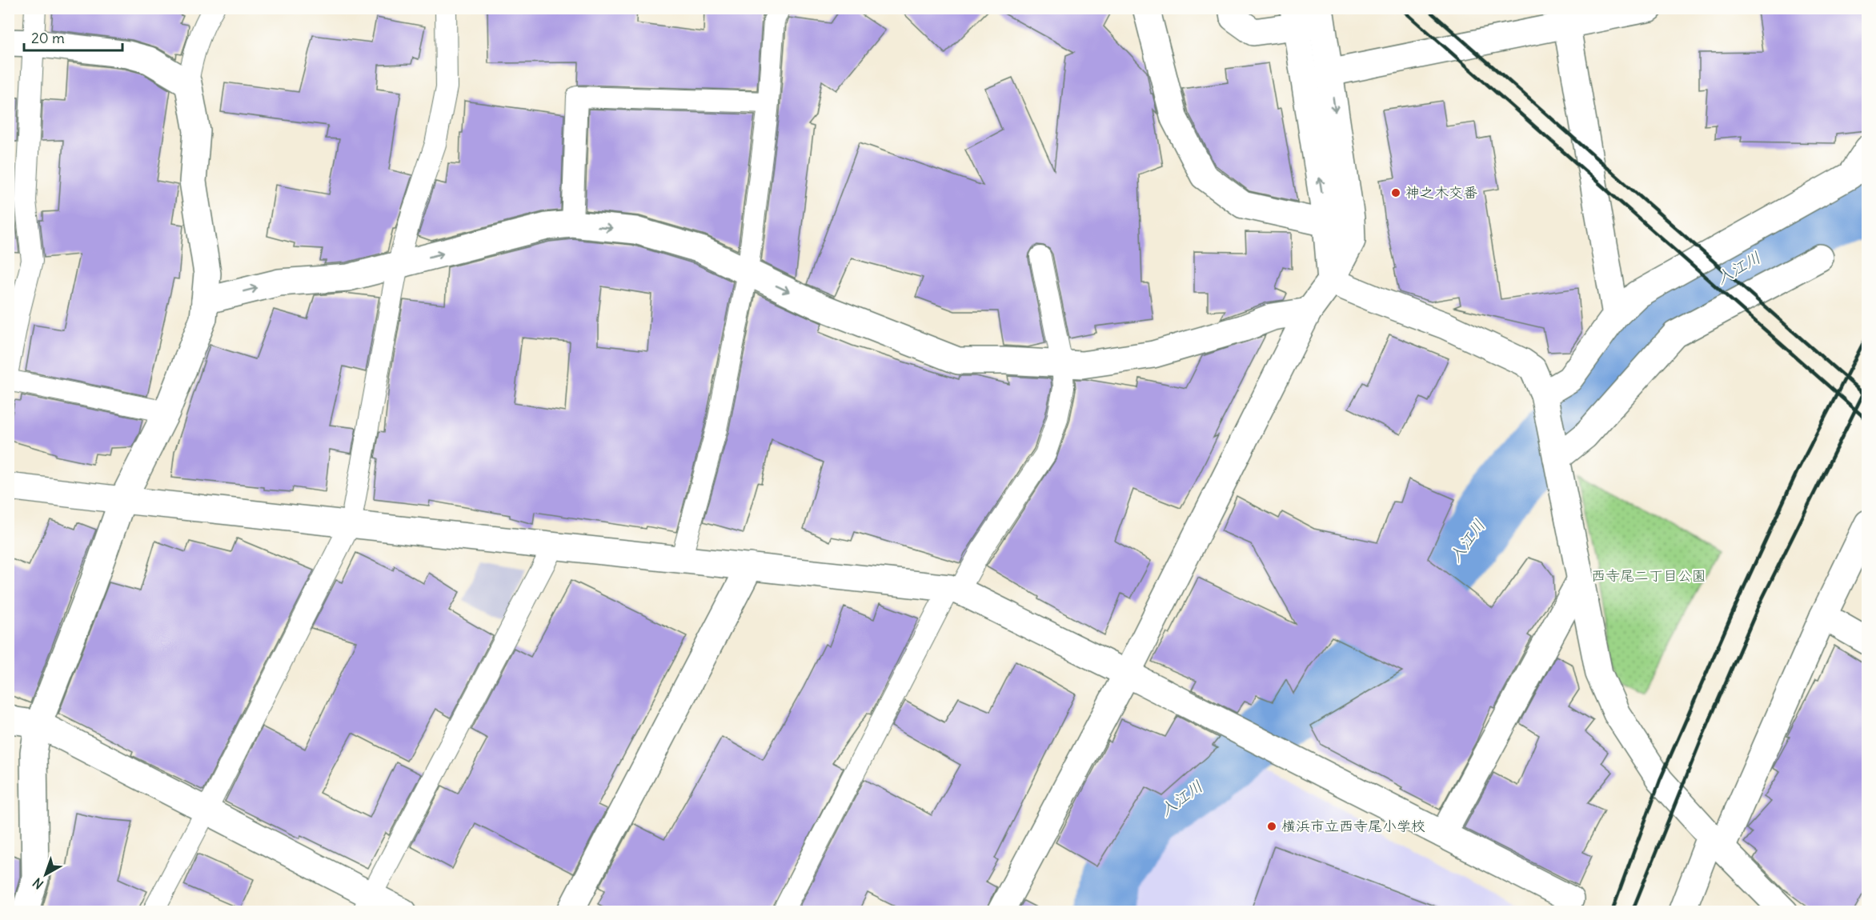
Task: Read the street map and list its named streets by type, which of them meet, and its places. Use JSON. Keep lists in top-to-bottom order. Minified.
{"water":["入江川"],"parks":["西寺尾二丁目公園"],"places":["神之木交番","横浜市立西寺尾小学校"],"scale_bar":"20 m","north":"bottom left"}
